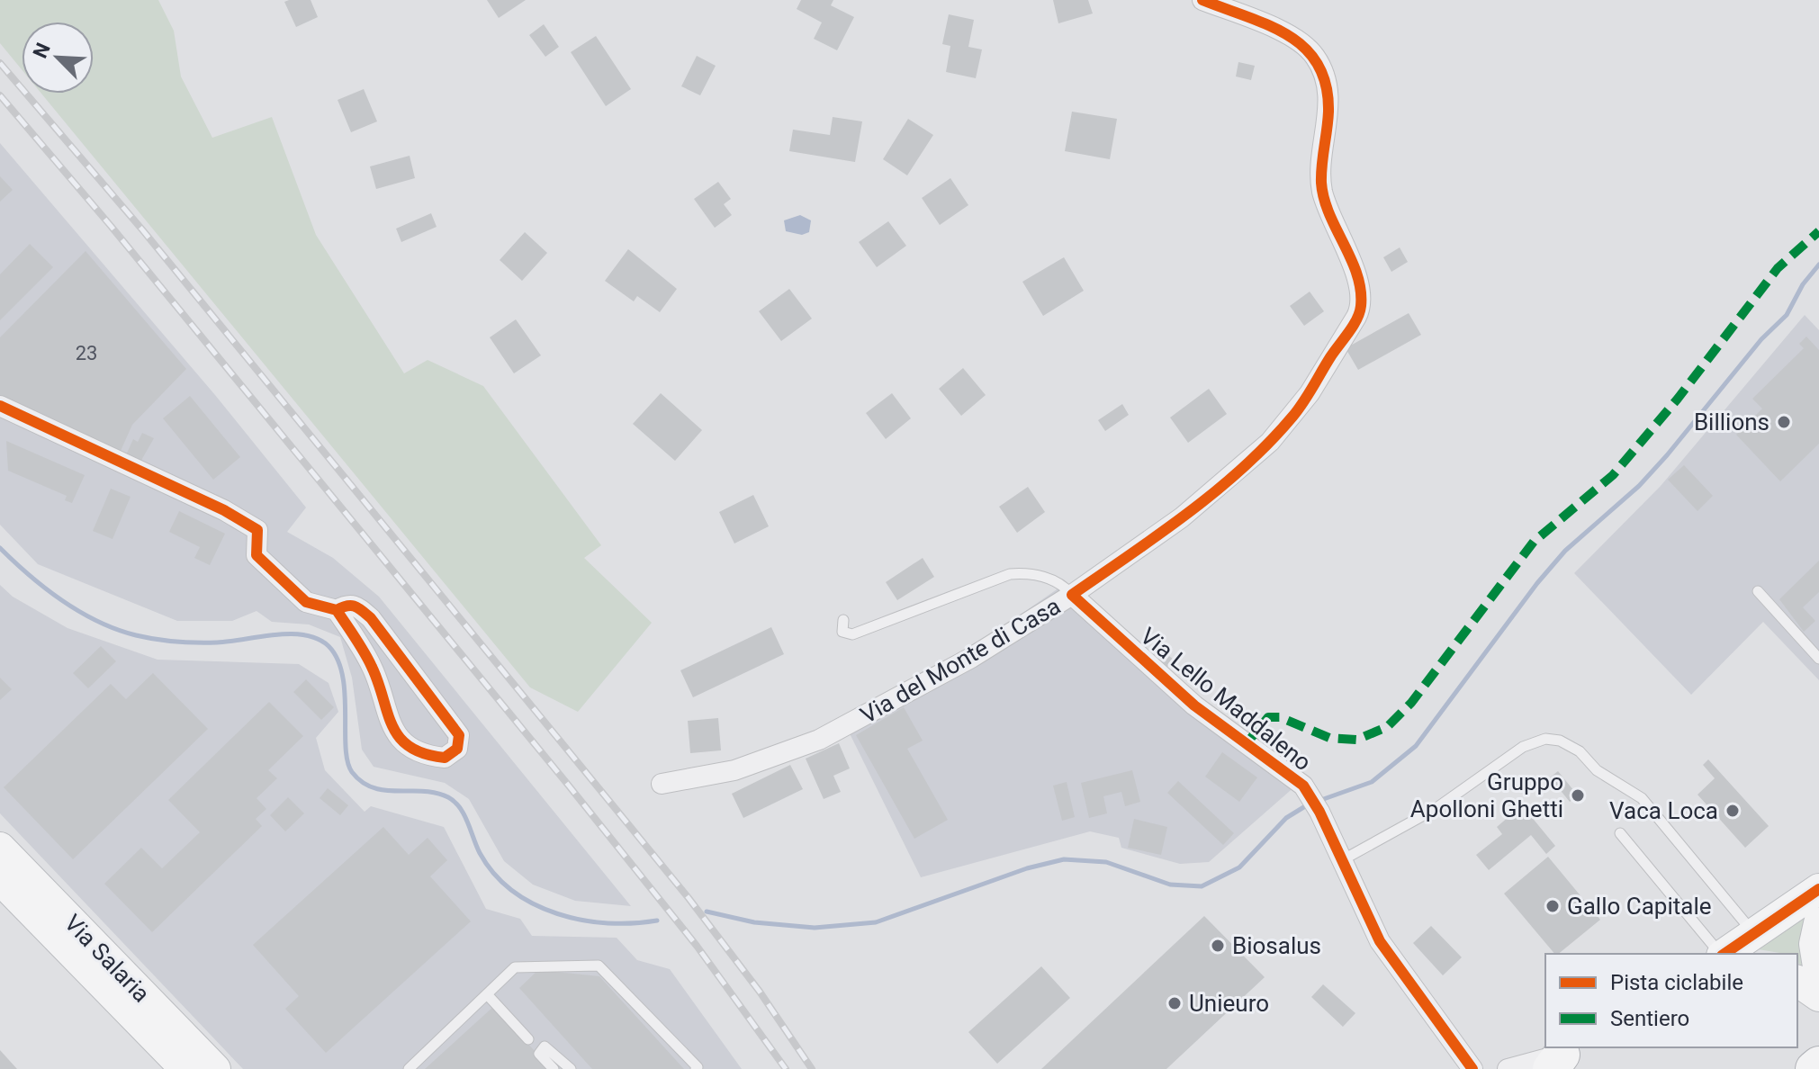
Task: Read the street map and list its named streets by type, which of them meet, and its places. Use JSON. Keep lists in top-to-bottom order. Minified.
{"streets":{"main road":["Via Salaria"],"street":["Via del Monte di Casa","Via Lello Maddaleno"]},"crossings":[["Via del Monte di Casa","Via Lello Maddaleno"]],"places":["Billions","Gruppo Apolloni Ghetti","Vaca Loca","Gallo Capitale","Biosalus","Unieuro"],"house_numbers":["23"],"legend":["Pista ciclabile","Sentiero"],"north":"top left"}
